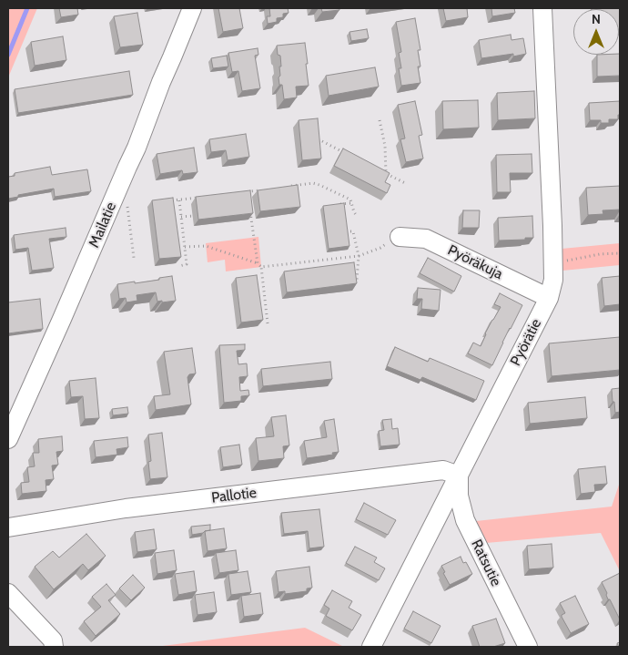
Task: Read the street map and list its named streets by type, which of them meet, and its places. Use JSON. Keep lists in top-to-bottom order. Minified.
{"streets":{"street":["Mailatie","Pyöräkuja","Pyörätie","Pallotie","Ratsutie"]},"crossings":[["Pyöräkuja","Pyörätie"],["Pyörätie","Pallotie"],["Pyörätie","Ratsutie"],["Pallotie","Ratsutie"]],"north":"top"}
